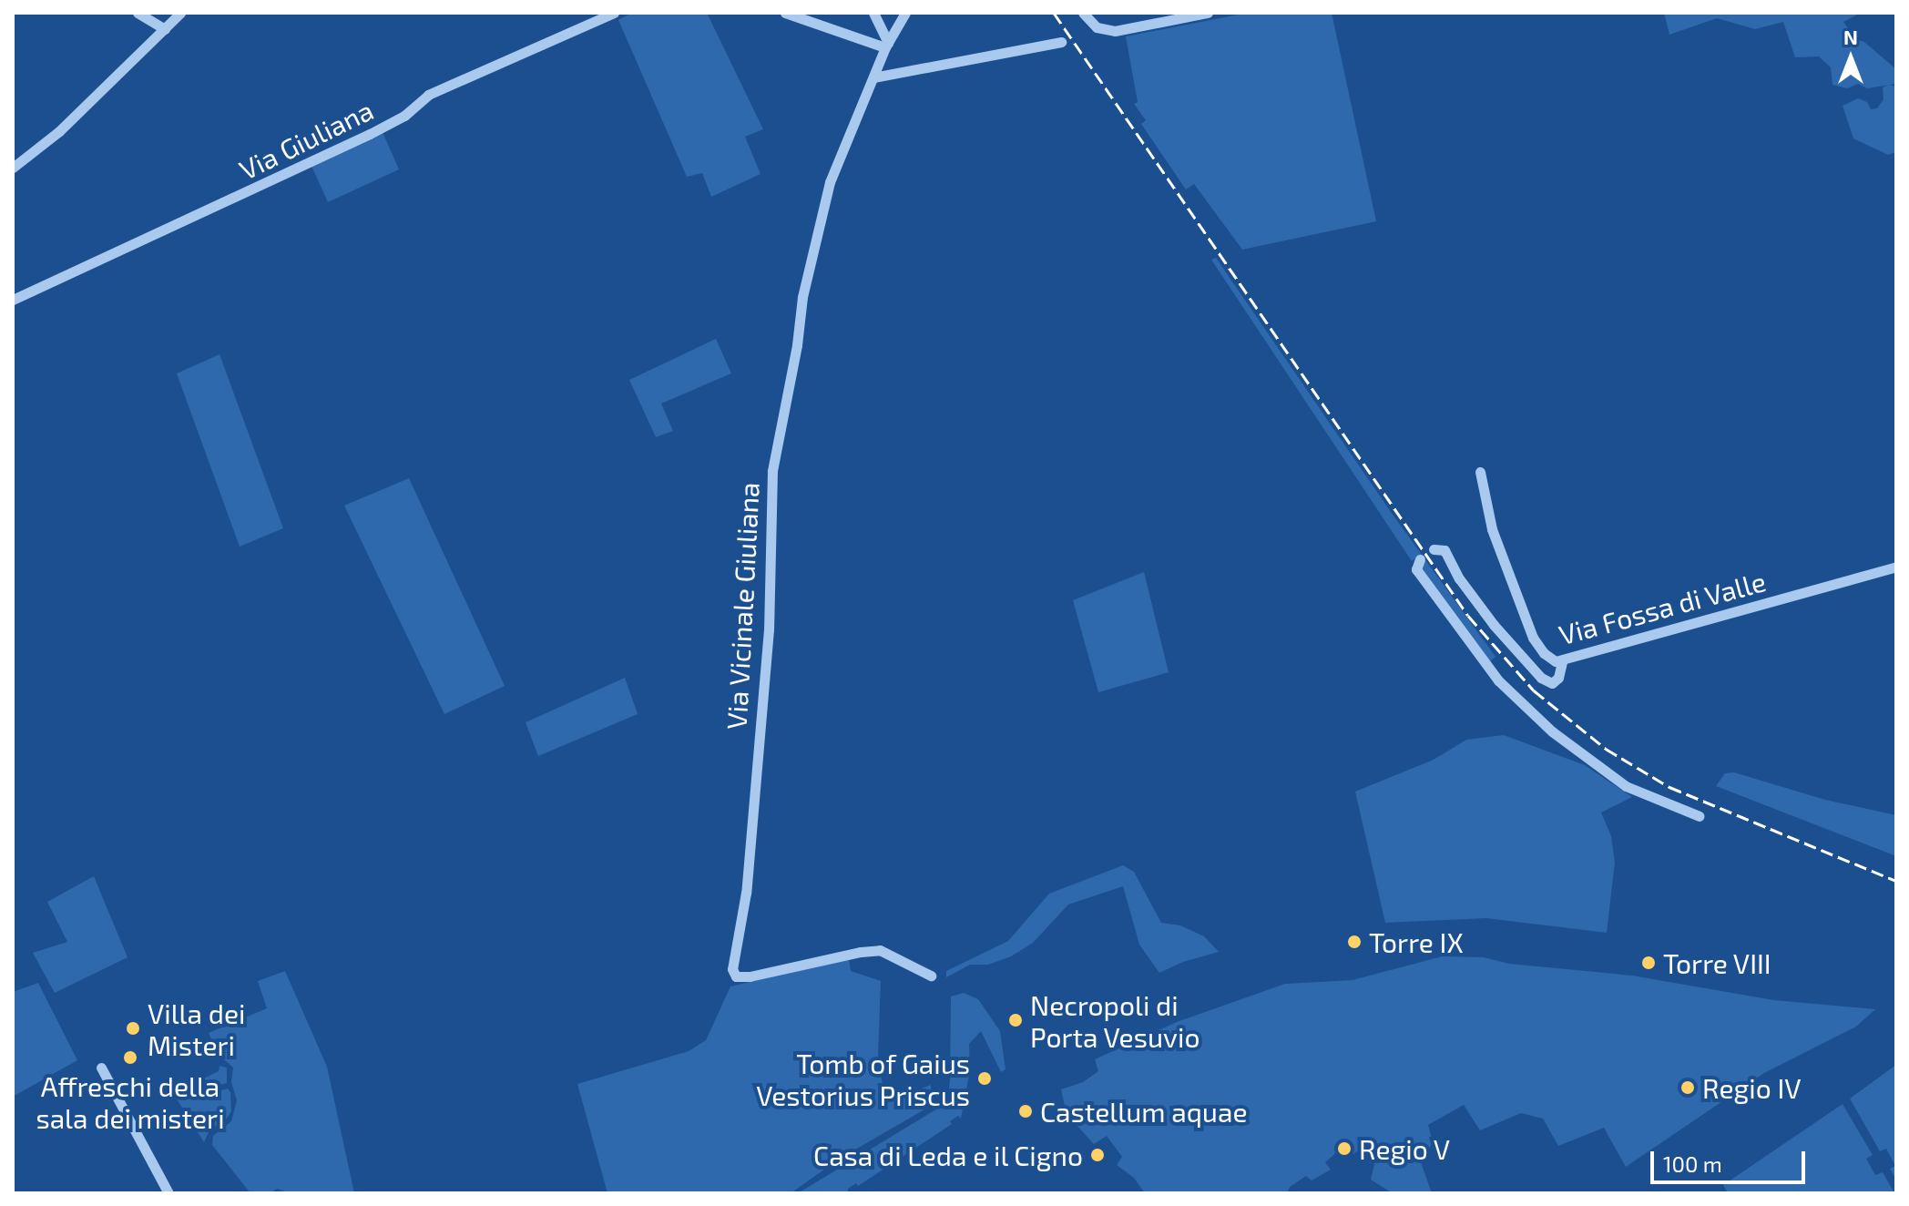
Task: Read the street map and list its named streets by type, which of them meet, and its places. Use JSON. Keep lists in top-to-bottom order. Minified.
{"streets":{"street":["Via Giuliana","Via Vicinale Giuliana","Via Fossa di Valle"]},"places":["Torre IX","Torre VIII","Necropoli di Porta Vesuvio","Villa dei Misteri","Affreschi della sala dei misteri","Tomb of Gaius Vestorius Priscus","Regio IV","Castellum aquae","Regio V","Casa di Leda e il Cigno"],"scale_bar":"100 m","north":"top"}
